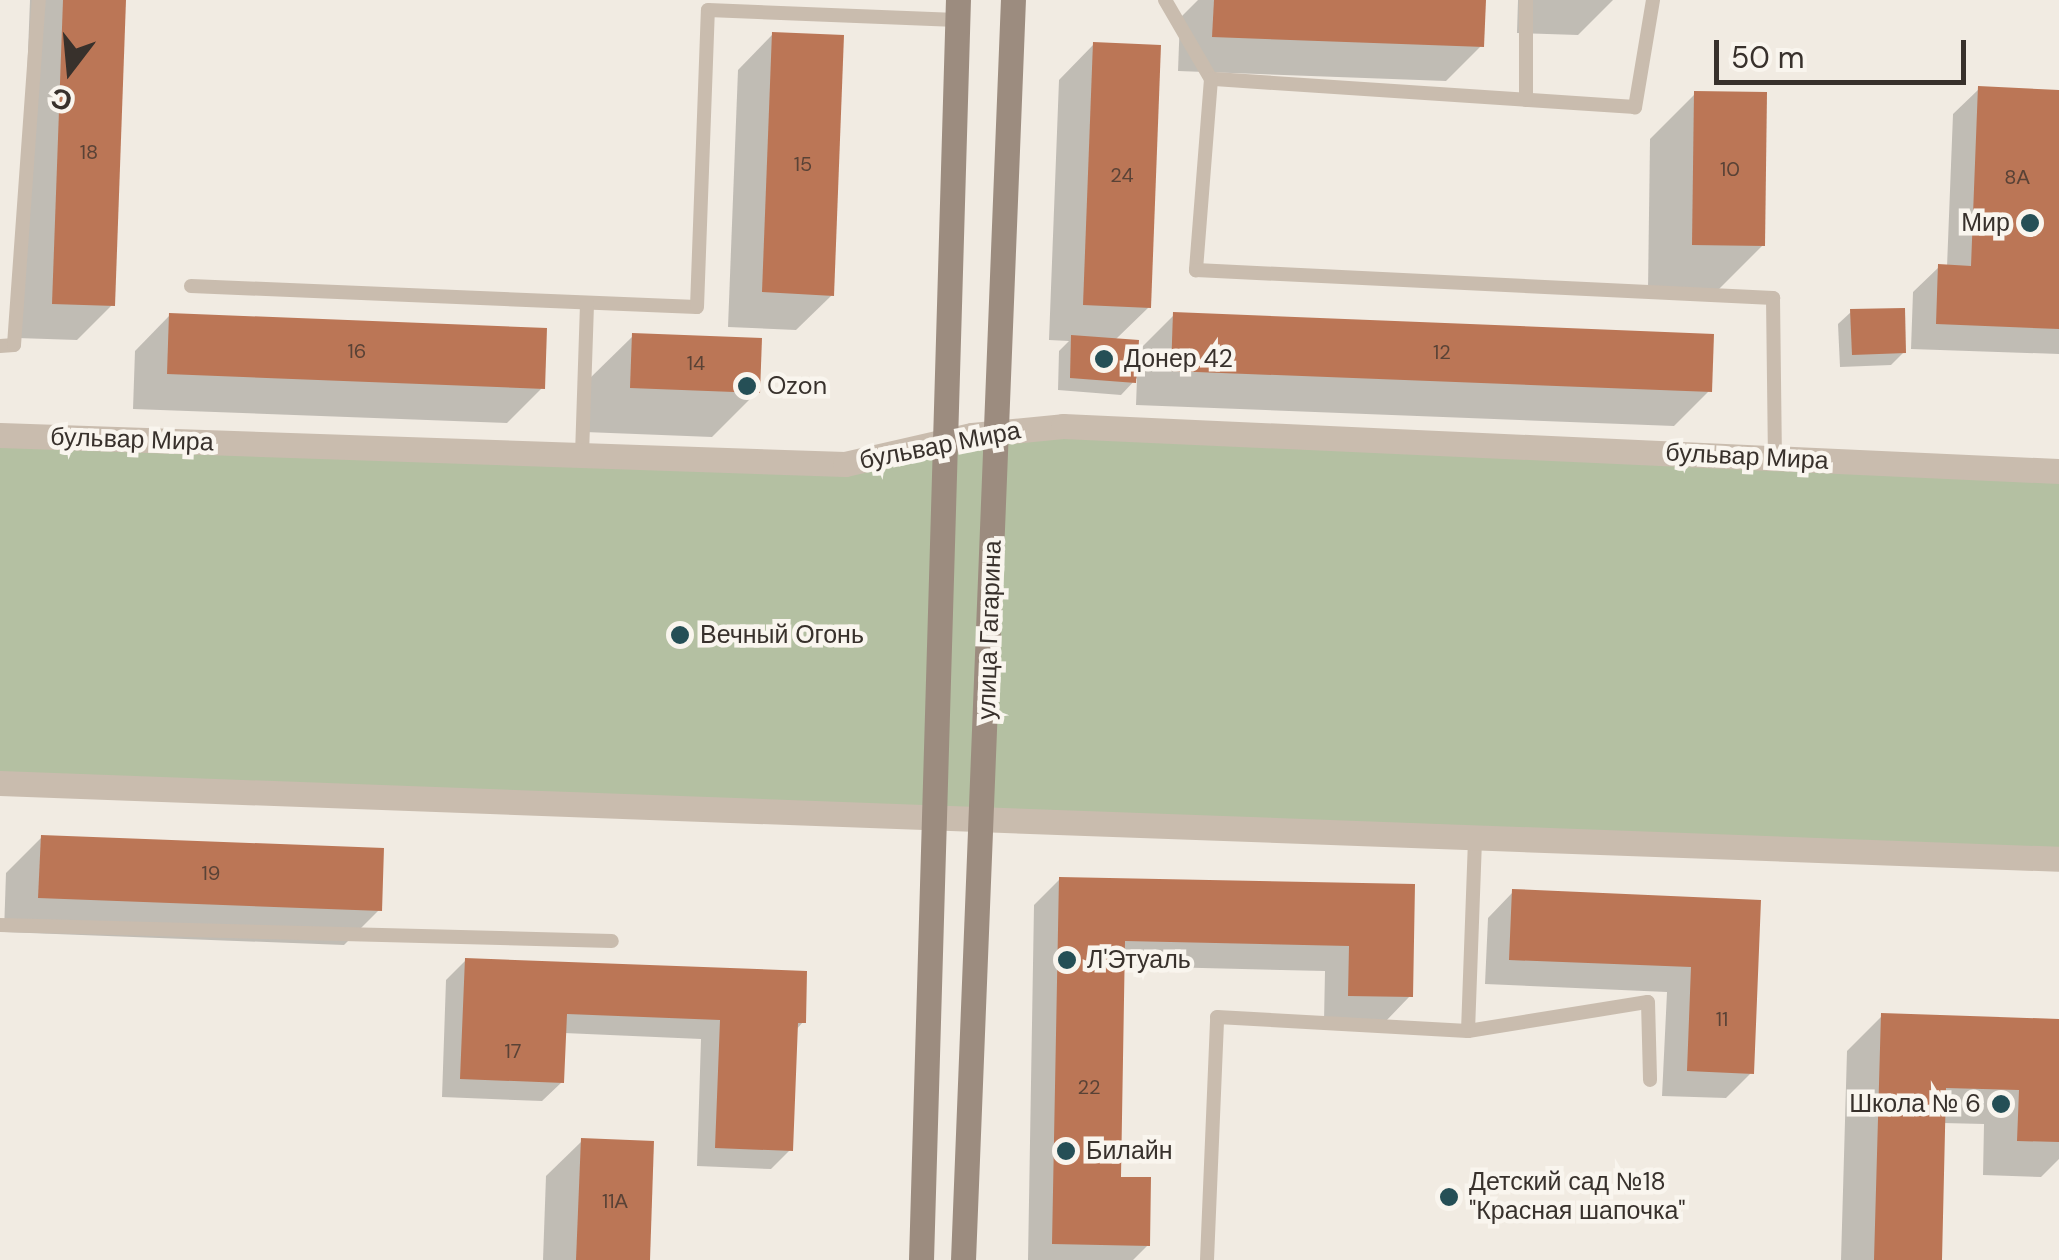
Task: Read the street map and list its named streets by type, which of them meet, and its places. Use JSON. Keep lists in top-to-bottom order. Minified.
{"streets":{"main road":["улица Гагарина"],"street":["бульвар Мира"]},"crossings":[["бульвар Мира","улица Гагарина"]],"places":["Мир","Донер 42","Ozon","Вечный Огонь","Л'Этуаль","Школа № 6","Билайн","Детский сад №18 \"Красная шапочка\""],"house_numbers":["18","15","10","24","8А","16","12","14","19","11","17","22","11А"],"scale_bar":"50 m","north":"bottom"}
